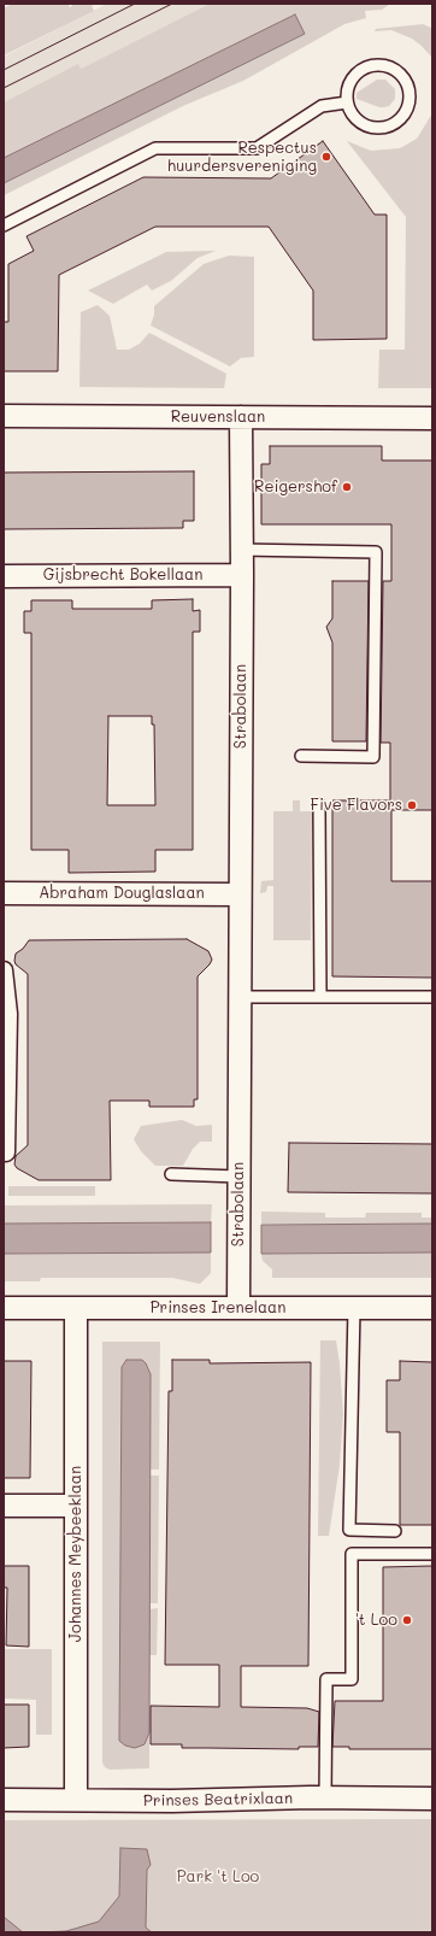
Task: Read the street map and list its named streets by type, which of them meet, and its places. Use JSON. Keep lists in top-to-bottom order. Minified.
{"streets":{"street":["Reuvenslaan","Gijsbrecht Bokellaan","Strabolaan","Abraham Douglaslaan","Prinses Irenelaan","Johannes Meybeeklaan","Prinses Beatrixlaan"]},"crossings":[["Reuvenslaan","Strabolaan"],["Gijsbrecht Bokellaan","Strabolaan"],["Strabolaan","Abraham Douglaslaan"],["Strabolaan","Prinses Irenelaan"],["Prinses Irenelaan","Johannes Meybeeklaan"],["Johannes Meybeeklaan","Prinses Beatrixlaan"]],"parks":["Park 't Loo"],"places":["Respectus huurdersvereniging","Reigershof","Five Flavors","'t Loo"]}
